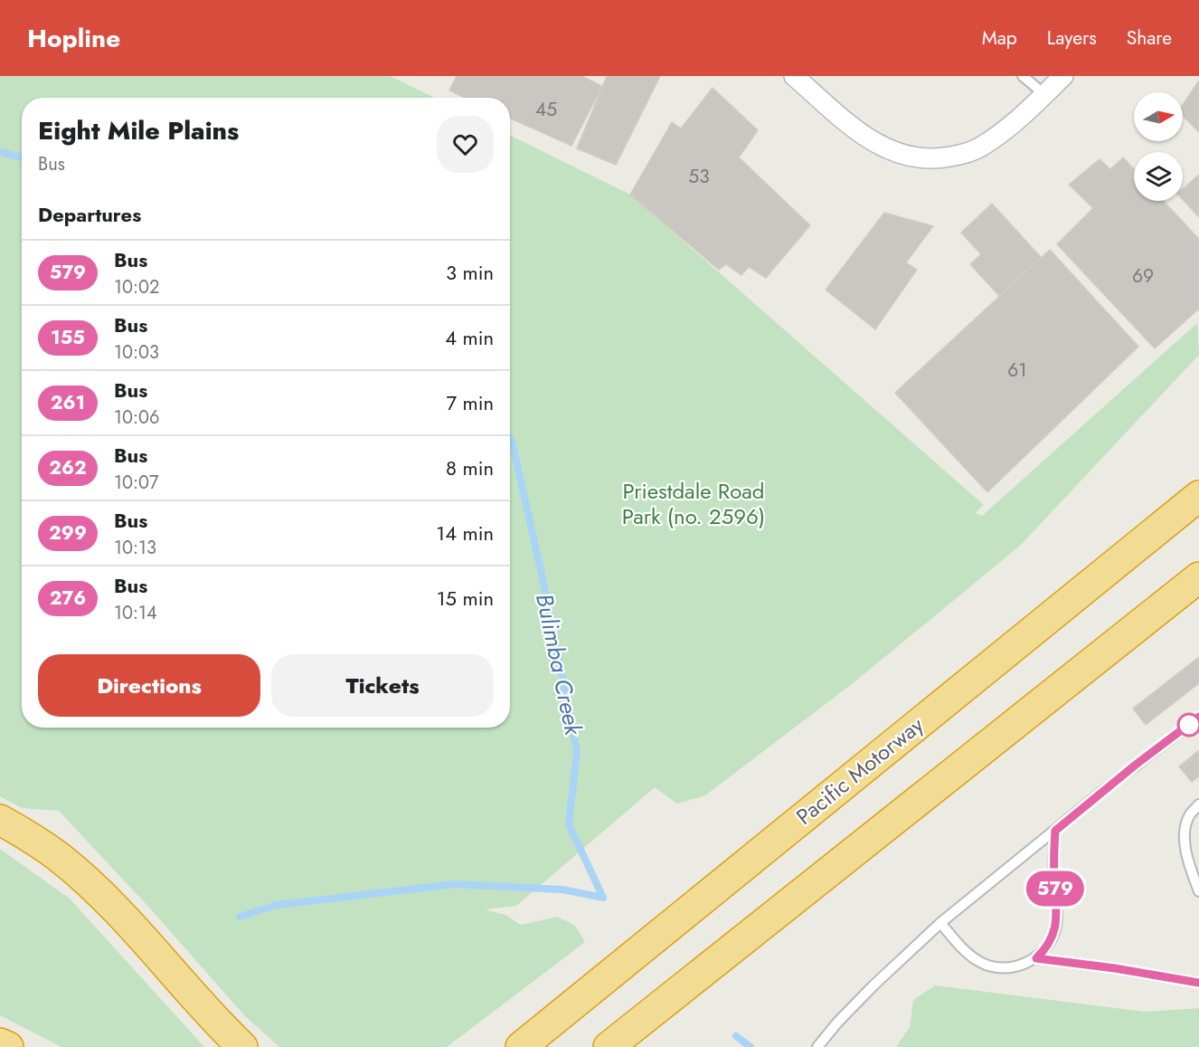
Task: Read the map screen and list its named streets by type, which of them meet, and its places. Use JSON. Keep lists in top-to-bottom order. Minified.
{"streets":{"highway":["Pacific Motorway"]},"water":["Bulimba Creek"],"parks":["Priestdale Road Park (no. 2596)"],"lines":["bus line 579"],"house_numbers":["45","53","69","61"],"north":"right","page":{"header":"Hopline","nav":["Map","Layers","Share"],"on_map":"579","heading":[["Eight Mile Plains","Bus"],"Departures"],"list":[{"mark":"579","name":"Bus","note":"10:02","value":"3 min"},{"mark":"155","name":"Bus","note":"10:03","value":"4 min"},{"mark":"261","name":"Bus","note":"10:06","value":"7 min"},{"mark":"262","name":"Bus","note":"10:07","value":"8 min"},{"mark":"299","name":"Bus","note":"10:13","value":"14 min"},{"mark":"276","name":"Bus","note":"10:14","value":"15 min"}],"buttons":["Directions","Tickets"]}}
